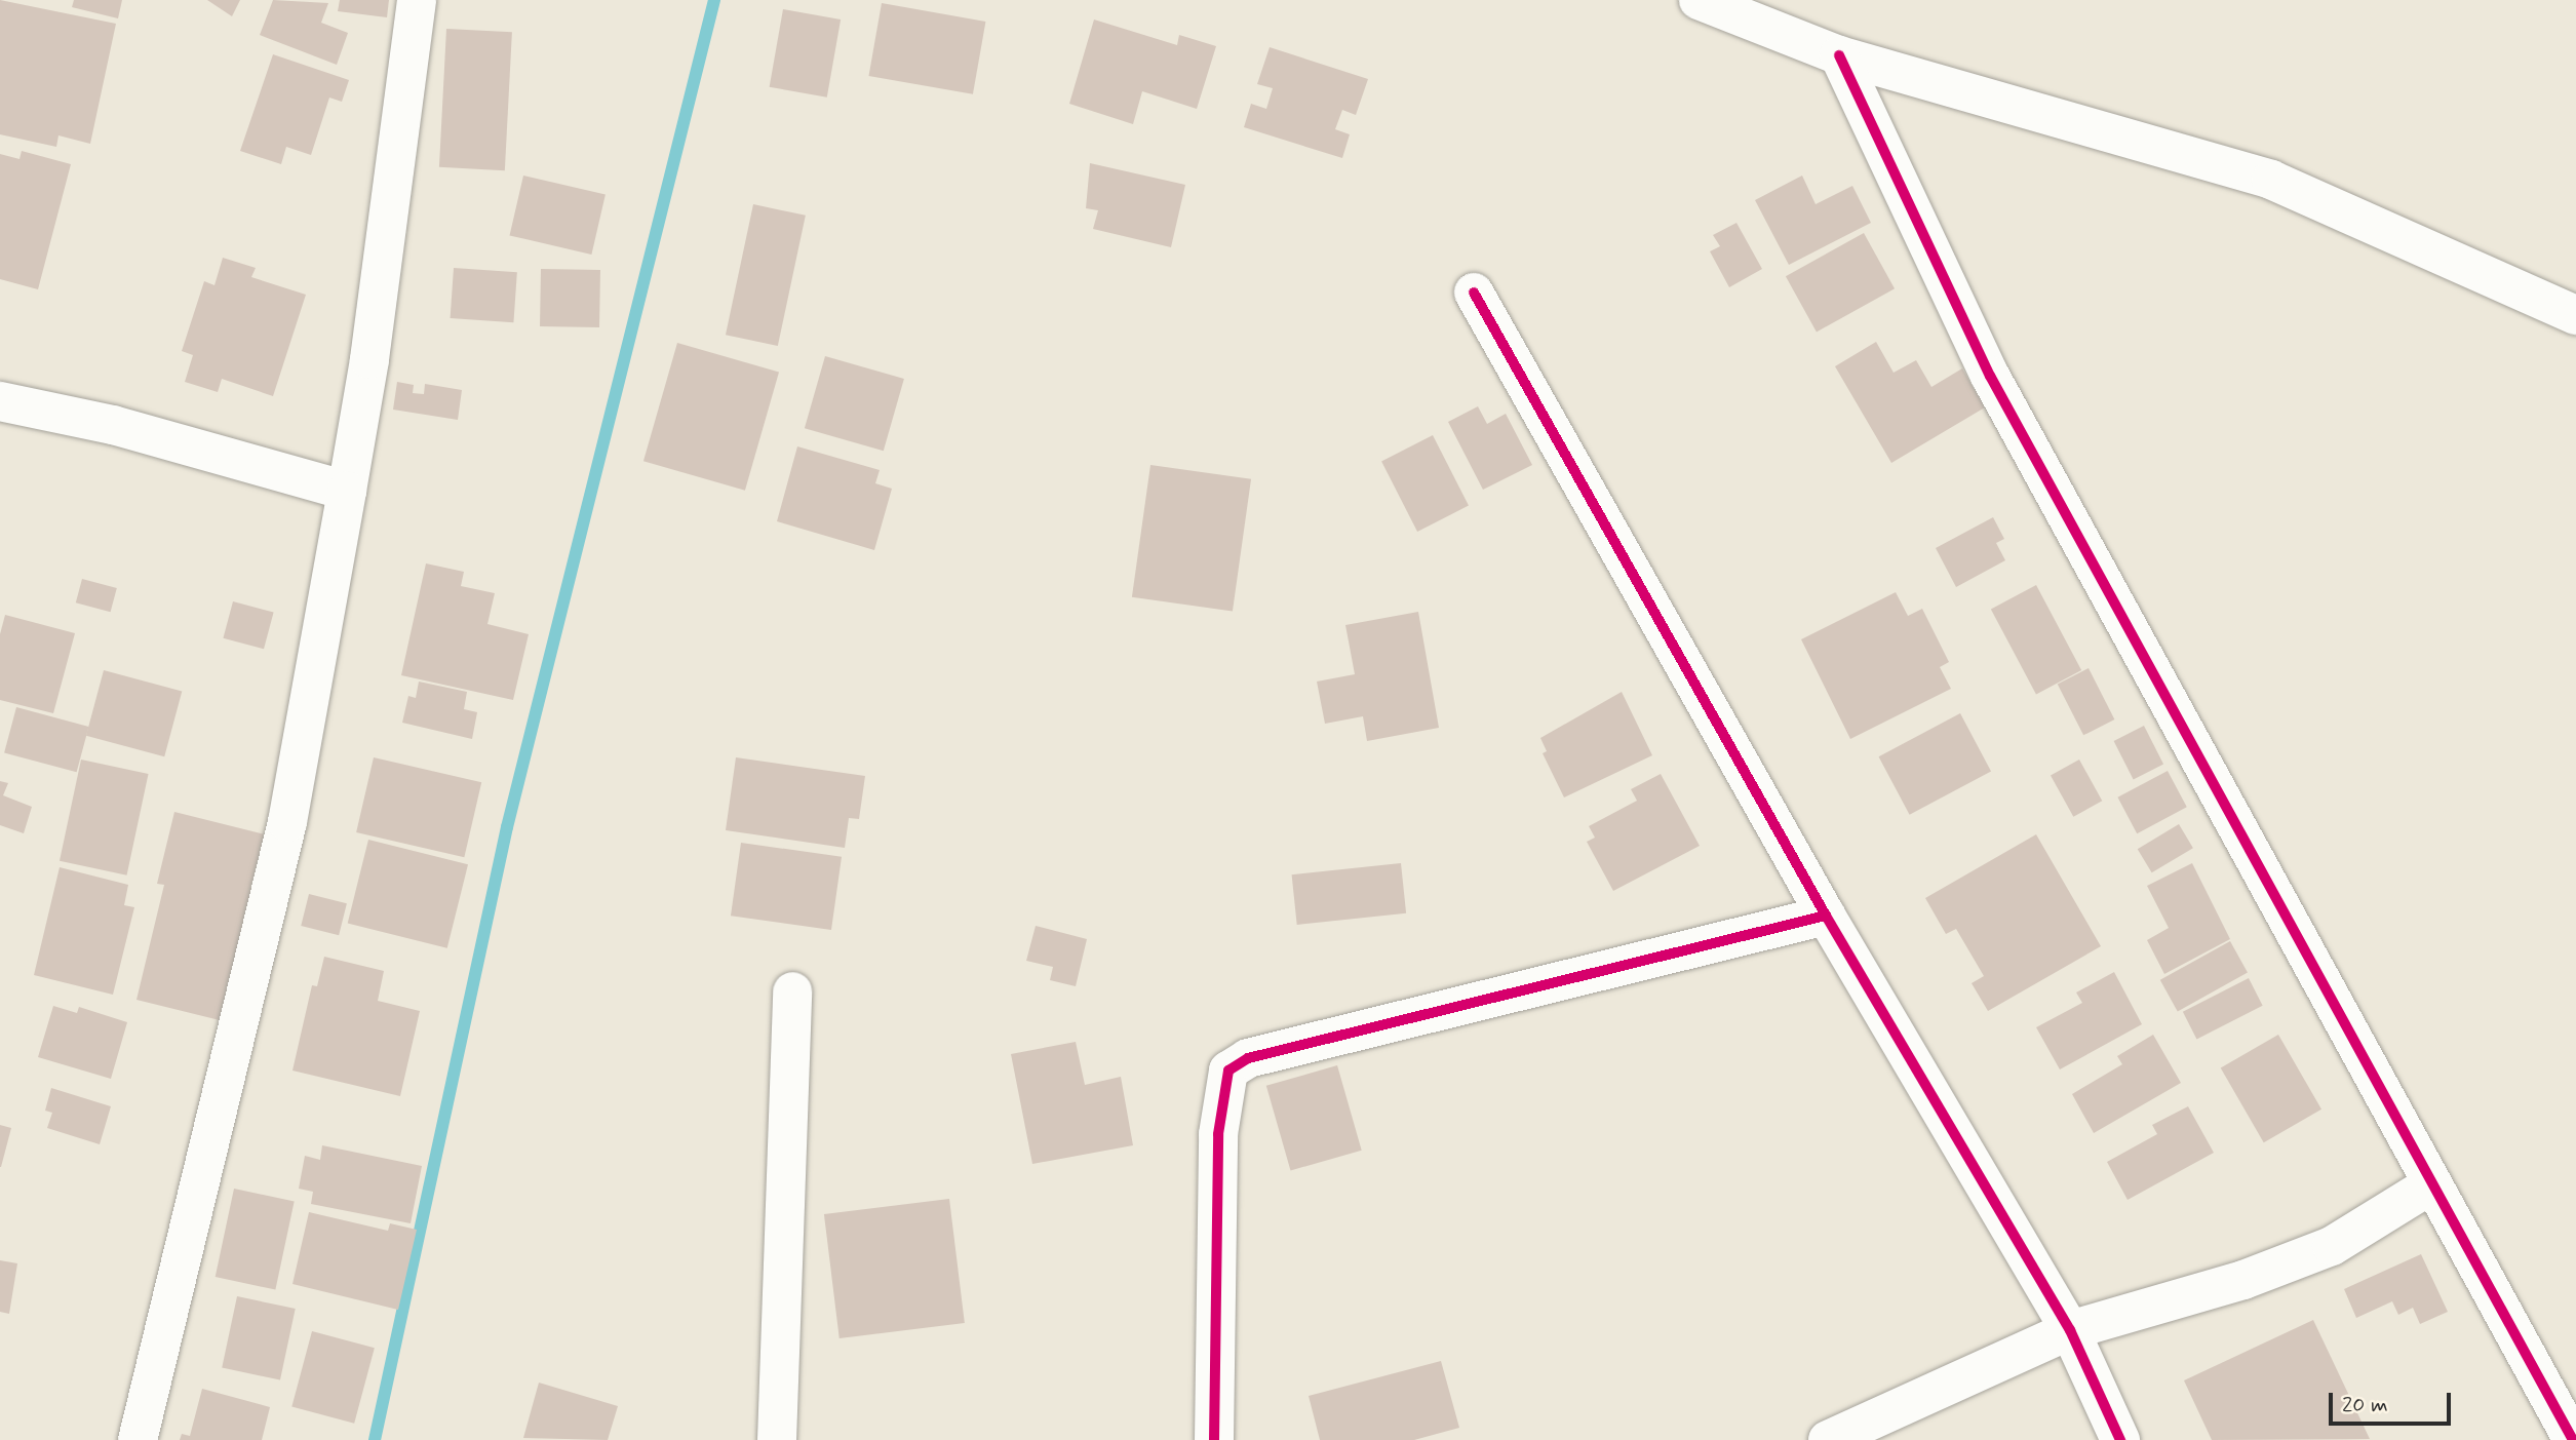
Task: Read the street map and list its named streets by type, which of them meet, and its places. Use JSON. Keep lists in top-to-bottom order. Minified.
{"scale_bar":"20 m"}
